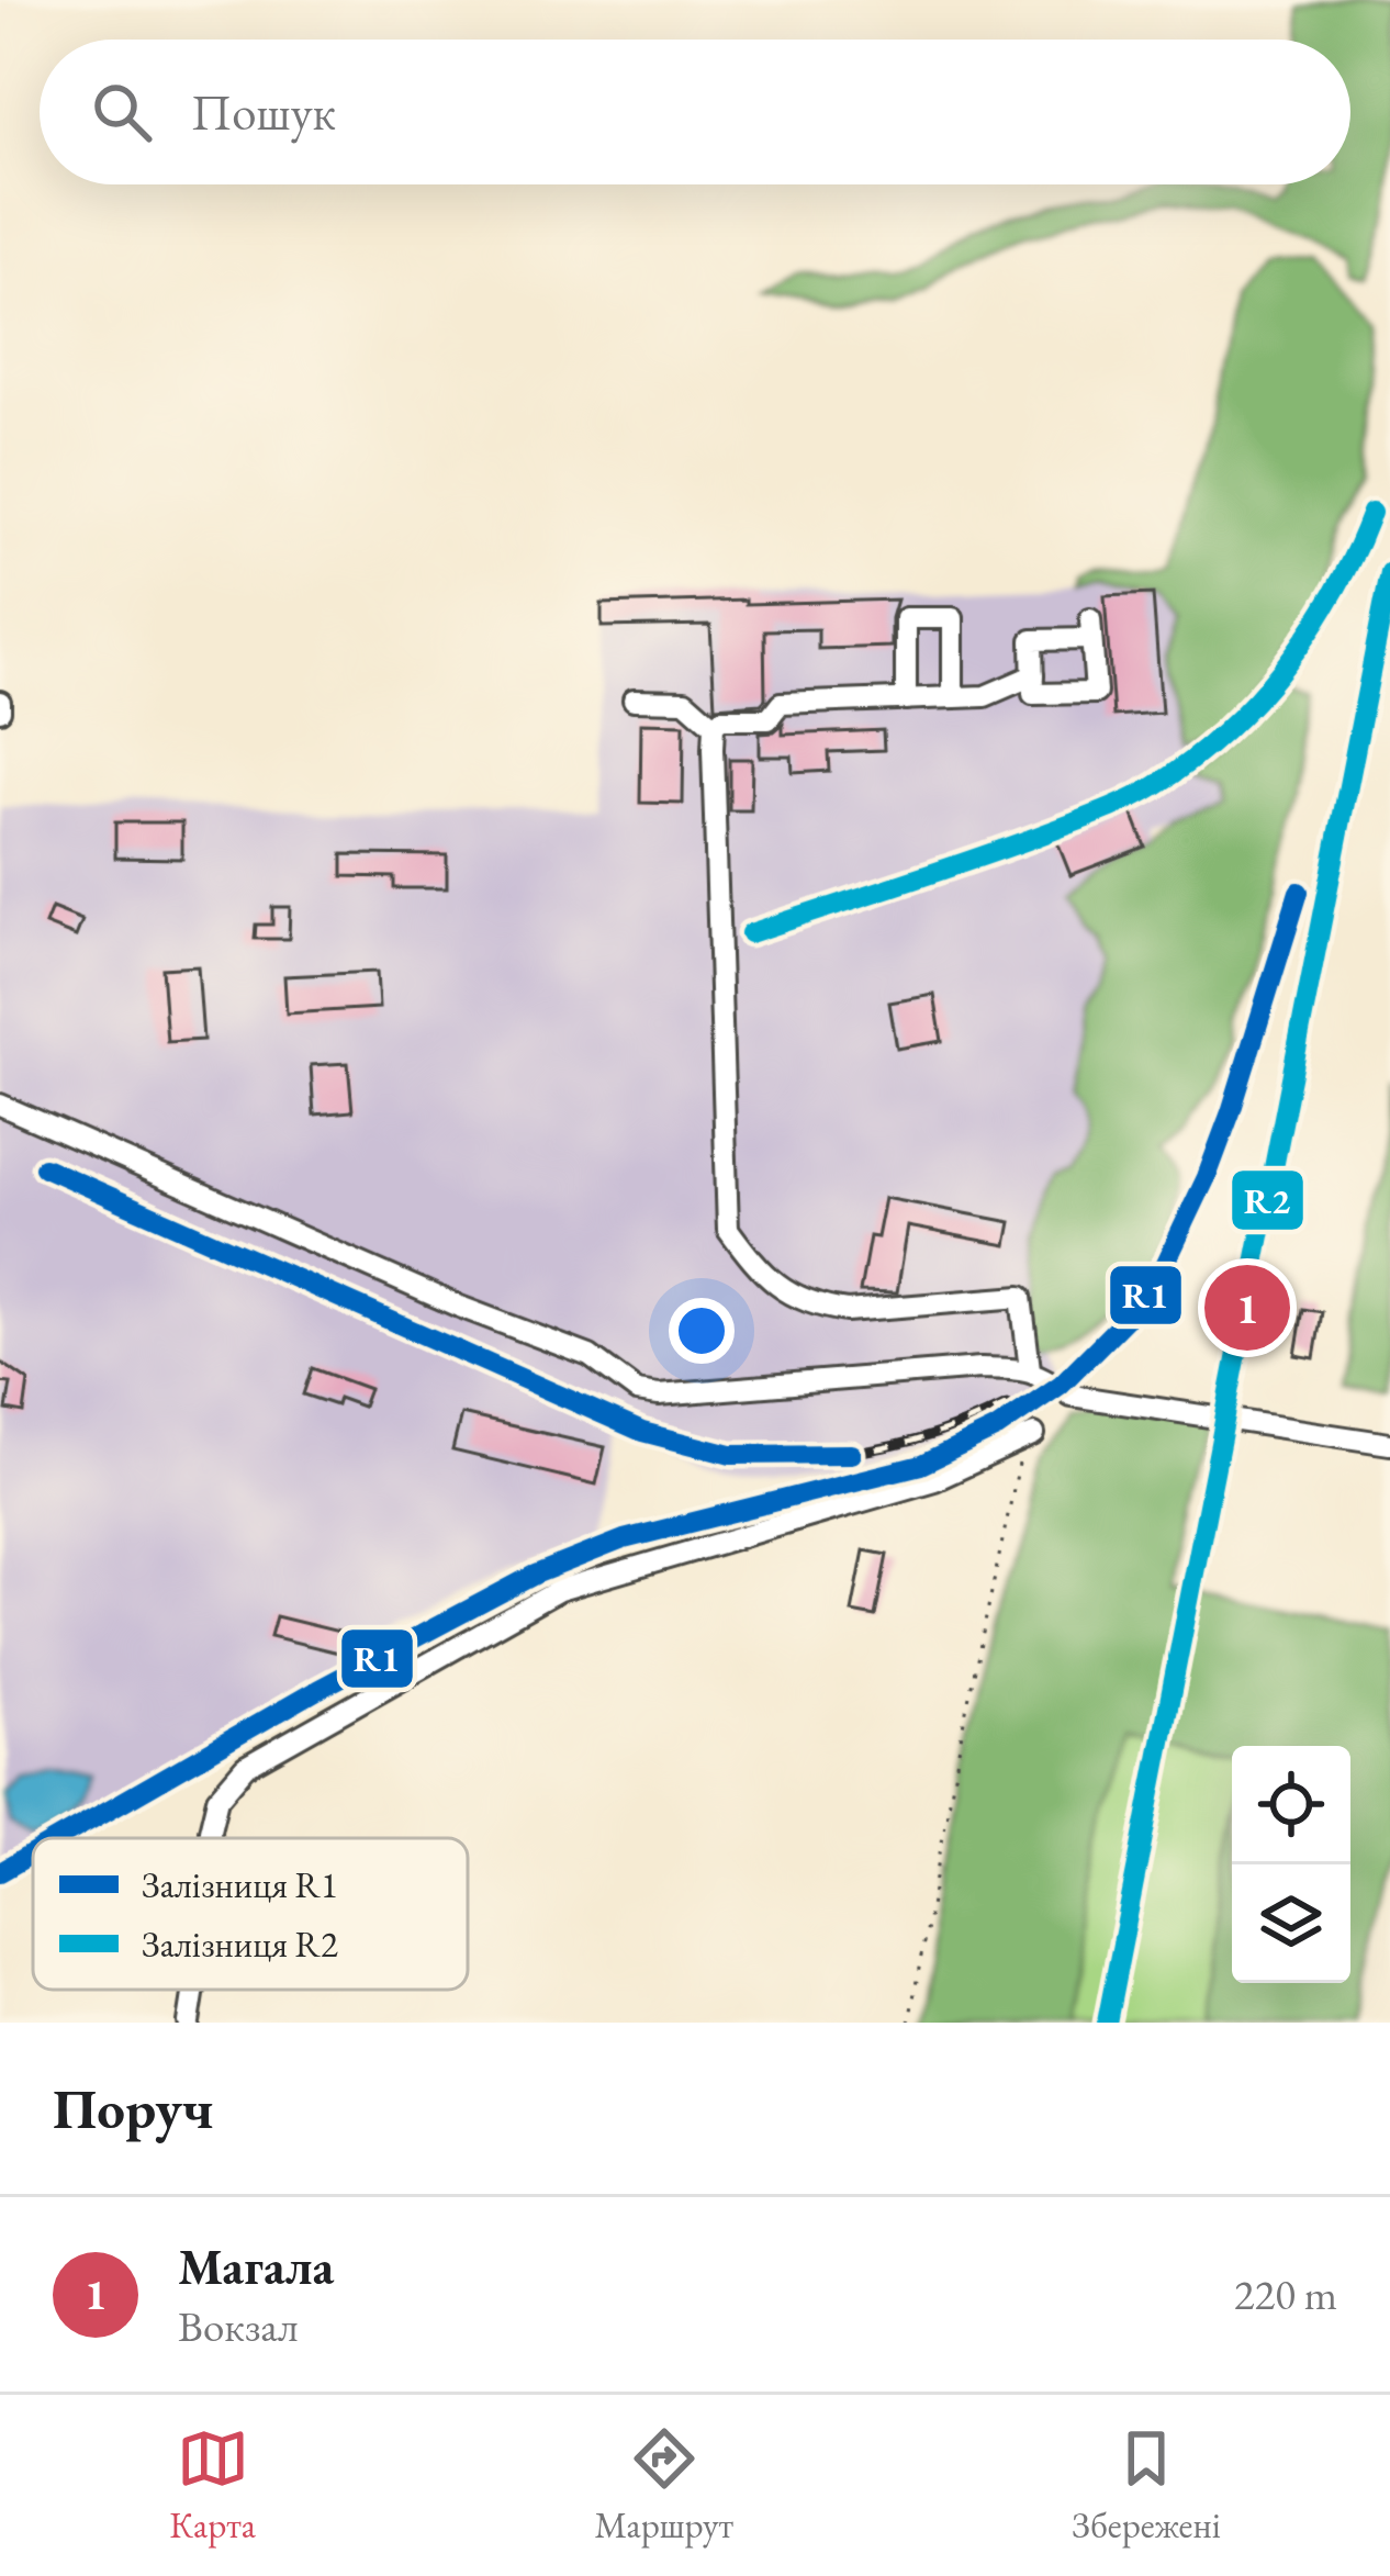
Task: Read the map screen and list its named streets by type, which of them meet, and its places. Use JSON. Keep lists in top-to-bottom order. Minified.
{"lines":["rail line R2","rail line R1"],"legend":["Залізниця R1","Залізниця R2"],"page":{"search":"Пошук","pins":"1","heading":"Поруч","list":[{"mark":"1","name":"Магала","note":"Вокзал","value":"220 m"}],"nav":["Карта","Маршрут","Збережені"]}}
